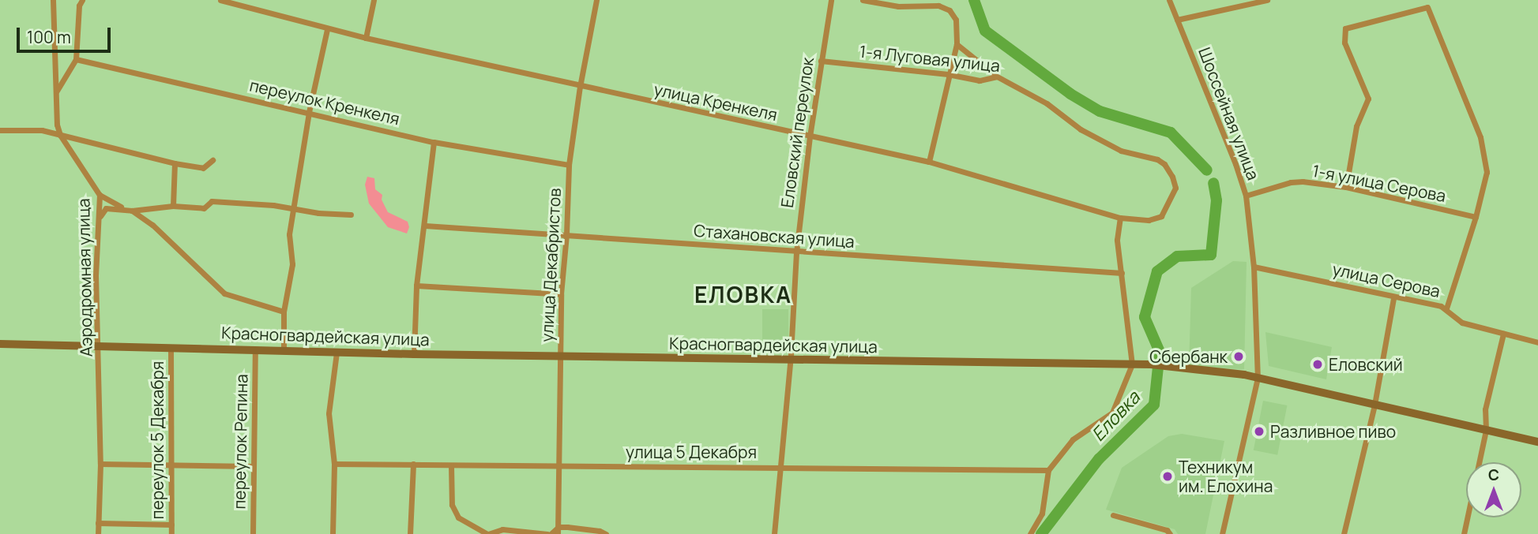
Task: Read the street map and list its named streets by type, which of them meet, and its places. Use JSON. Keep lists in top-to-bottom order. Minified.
{"streets":{"main road":["Красногвардейская улица"],"street":["1-я Луговая улица","переулок Кренкеля","улица Кренкеля","Шоссейная улица","Еловский переулок","1-я улица Серова","Стахановская улица","улица Декабристов","Аэродромная улица","улица Серова","переулок 5 Декабря","переулок Репина","улица 5 Декабря"]},"crossings":[["1-я Луговая улица","улица Кренкеля"],["1-я Луговая улица","Еловский переулок"],["переулок Кренкеля","улица Декабристов"],["улица Кренкеля","Еловский переулок"],["улица Кренкеля","улица Декабристов"],["Шоссейная улица","1-я улица Серова"],["Шоссейная улица","улица Серова"],["Шоссейная улица","Красногвардейская улица"],["Еловский переулок","Стахановская улица"],["Еловский переулок","Красногвардейская улица"],["Еловский переулок","улица 5 Декабря"],["Стахановская улица","улица Декабристов"],["улица Декабристов","Красногвардейская улица"],["улица Декабристов","улица 5 Декабря"],["Аэродромная улица","Красногвардейская улица"],["Красногвардейская улица","переулок 5 Декабря"],["Красногвардейская улица","переулок Репина"]],"districts":["ЕЛОВКА"],"water":["Еловка"],"places":["Сбербанк","Еловский","Разливное пиво","Техникум им. Елохина"],"scale_bar":"100 m","north":"top"}
